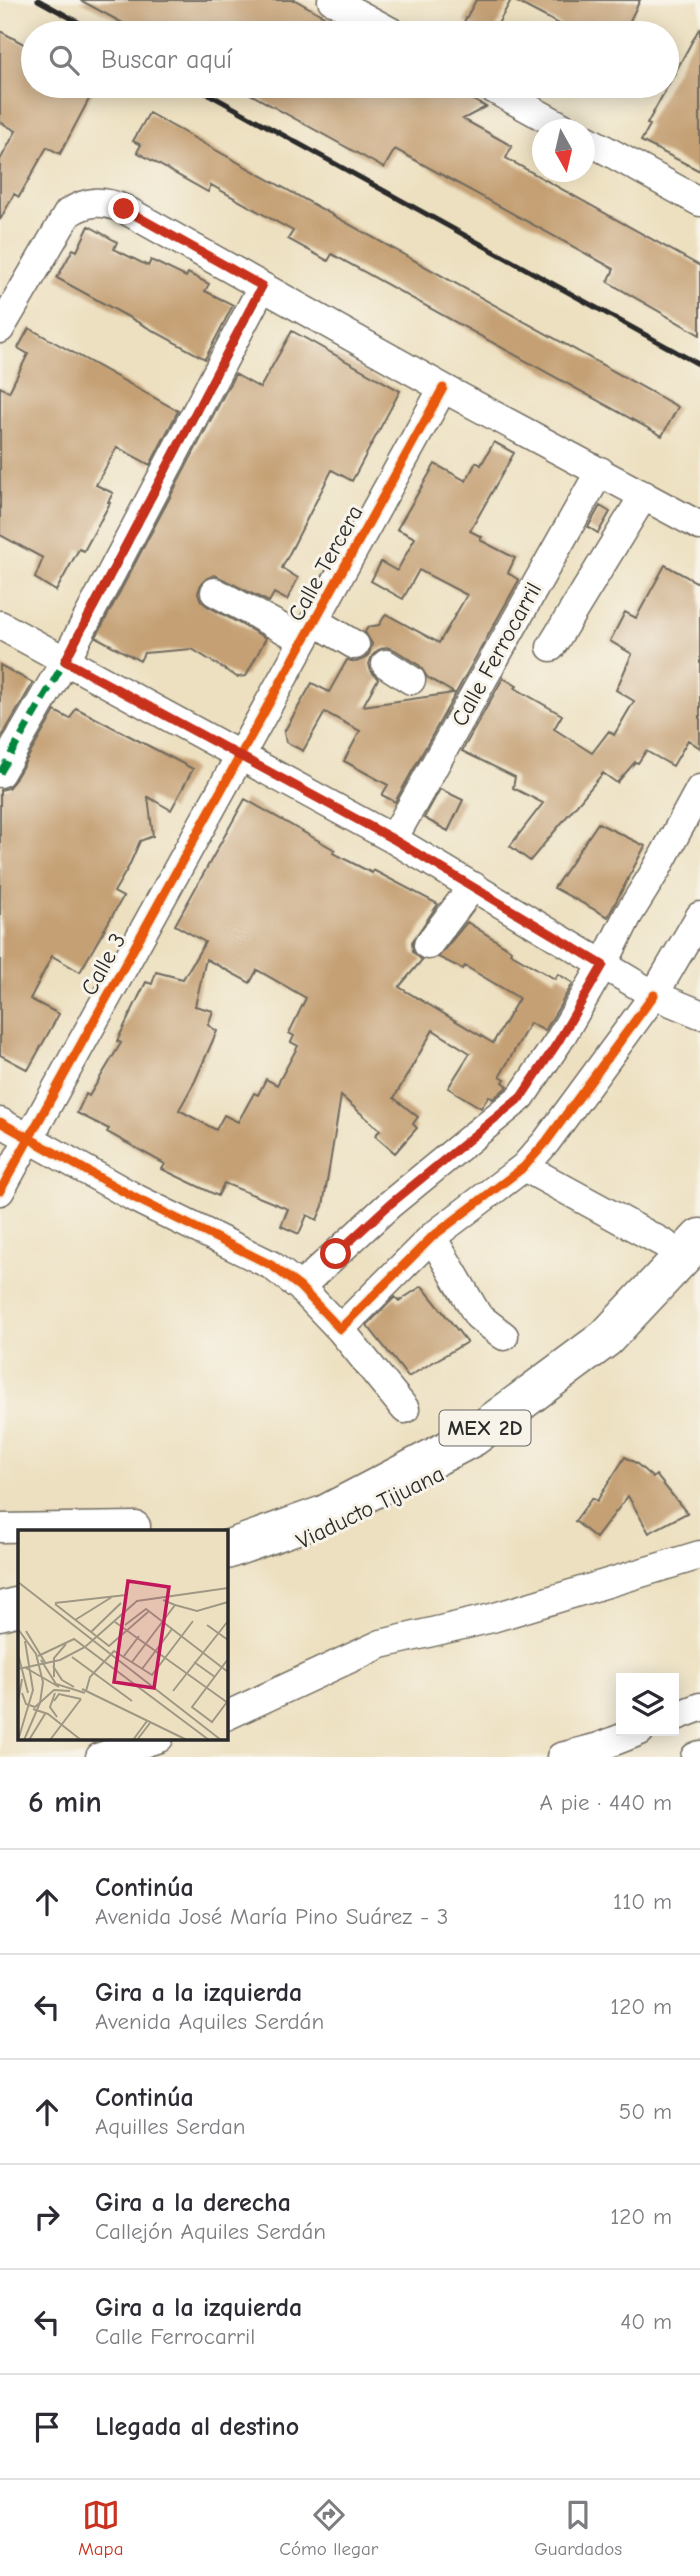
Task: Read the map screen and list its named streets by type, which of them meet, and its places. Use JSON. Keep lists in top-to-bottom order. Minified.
{"streets":{"highway":["MEX 2D","Viaducto Tijuana"],"street":["Calle Tercera","Calle Ferrocarril","Calle 3"]},"crossings":[["Calle Tercera","Calle 3"]],"north":"bottom","page":{"search":"Buscar aquí","heading":["6 min","A pie · 440 m"],"list":[["Continúa","Avenida José María Pino Suárez - 3","110 m"],["Gira a la izquierda","Avenida Aquiles Serdán","120 m"],["Continúa","Aquilles Serdan","50 m"],["Gira a la derecha","Callejón Aquiles Serdán","120 m"],["Gira a la izquierda","Calle Ferrocarril","40 m"],"Llegada al destino"],"nav":["Mapa","Cómo llegar","Guardados"]}}
